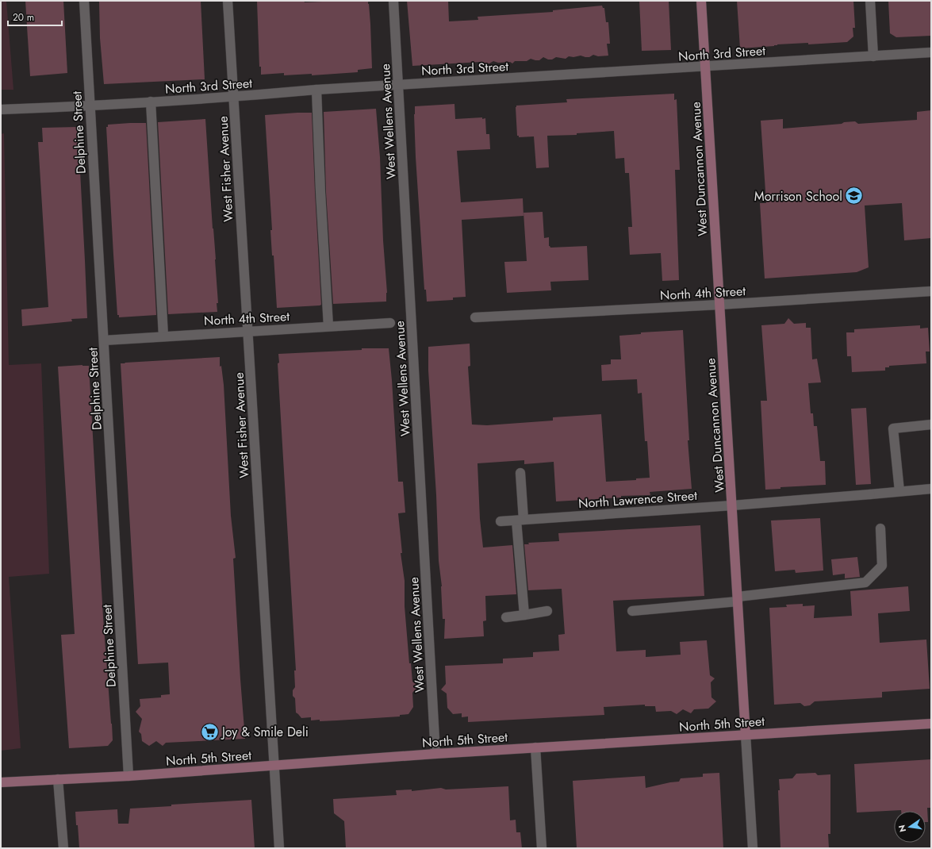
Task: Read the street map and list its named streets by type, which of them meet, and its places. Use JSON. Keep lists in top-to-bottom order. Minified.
{"streets":{"street":["North 3rd Street","West Wellens Avenue","Delphine Street","West Fisher Avenue","West Duncannon Avenue","North 4th Street","North Lawrence Street","North 5th Street"]},"crossings":[["North 3rd Street","West Wellens Avenue"],["North 3rd Street","Delphine Street"],["North 3rd Street","West Fisher Avenue"],["North 3rd Street","West Duncannon Avenue"],["West Wellens Avenue","North 5th Street"],["Delphine Street","North 4th Street"],["Delphine Street","North 5th Street"],["West Fisher Avenue","North 4th Street"],["West Fisher Avenue","North 5th Street"],["West Duncannon Avenue","North 4th Street"],["West Duncannon Avenue","North Lawrence Street"],["West Duncannon Avenue","North 5th Street"]],"places":{"school or university":["Morrison School"],"supermarket":["Joy & Smile Deli"]},"scale_bar":"20 m","north":"left"}
